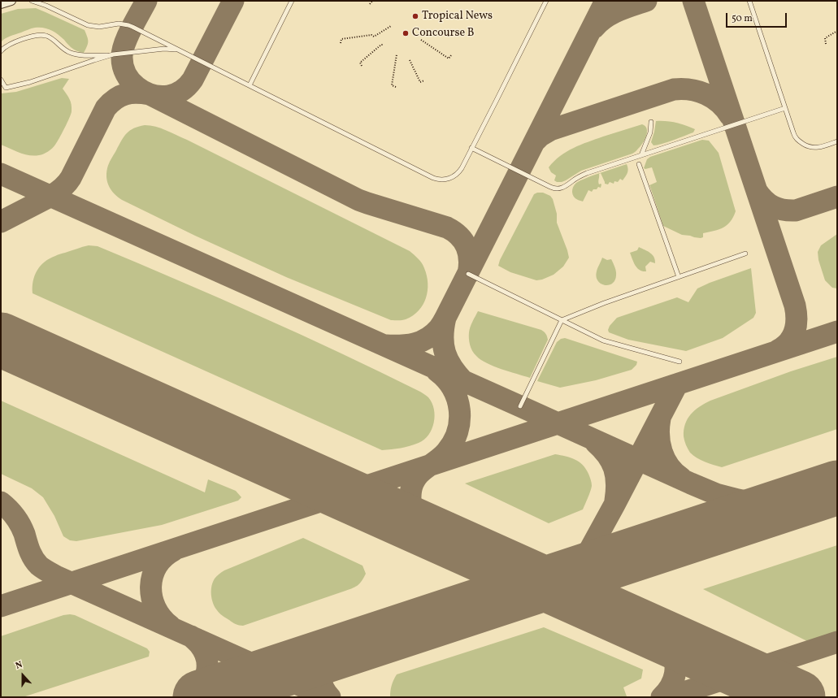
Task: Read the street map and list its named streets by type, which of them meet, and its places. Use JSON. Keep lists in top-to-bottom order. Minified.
{"places":["Tropical News","Concourse B"],"scale_bar":"50 m","north":"top"}
